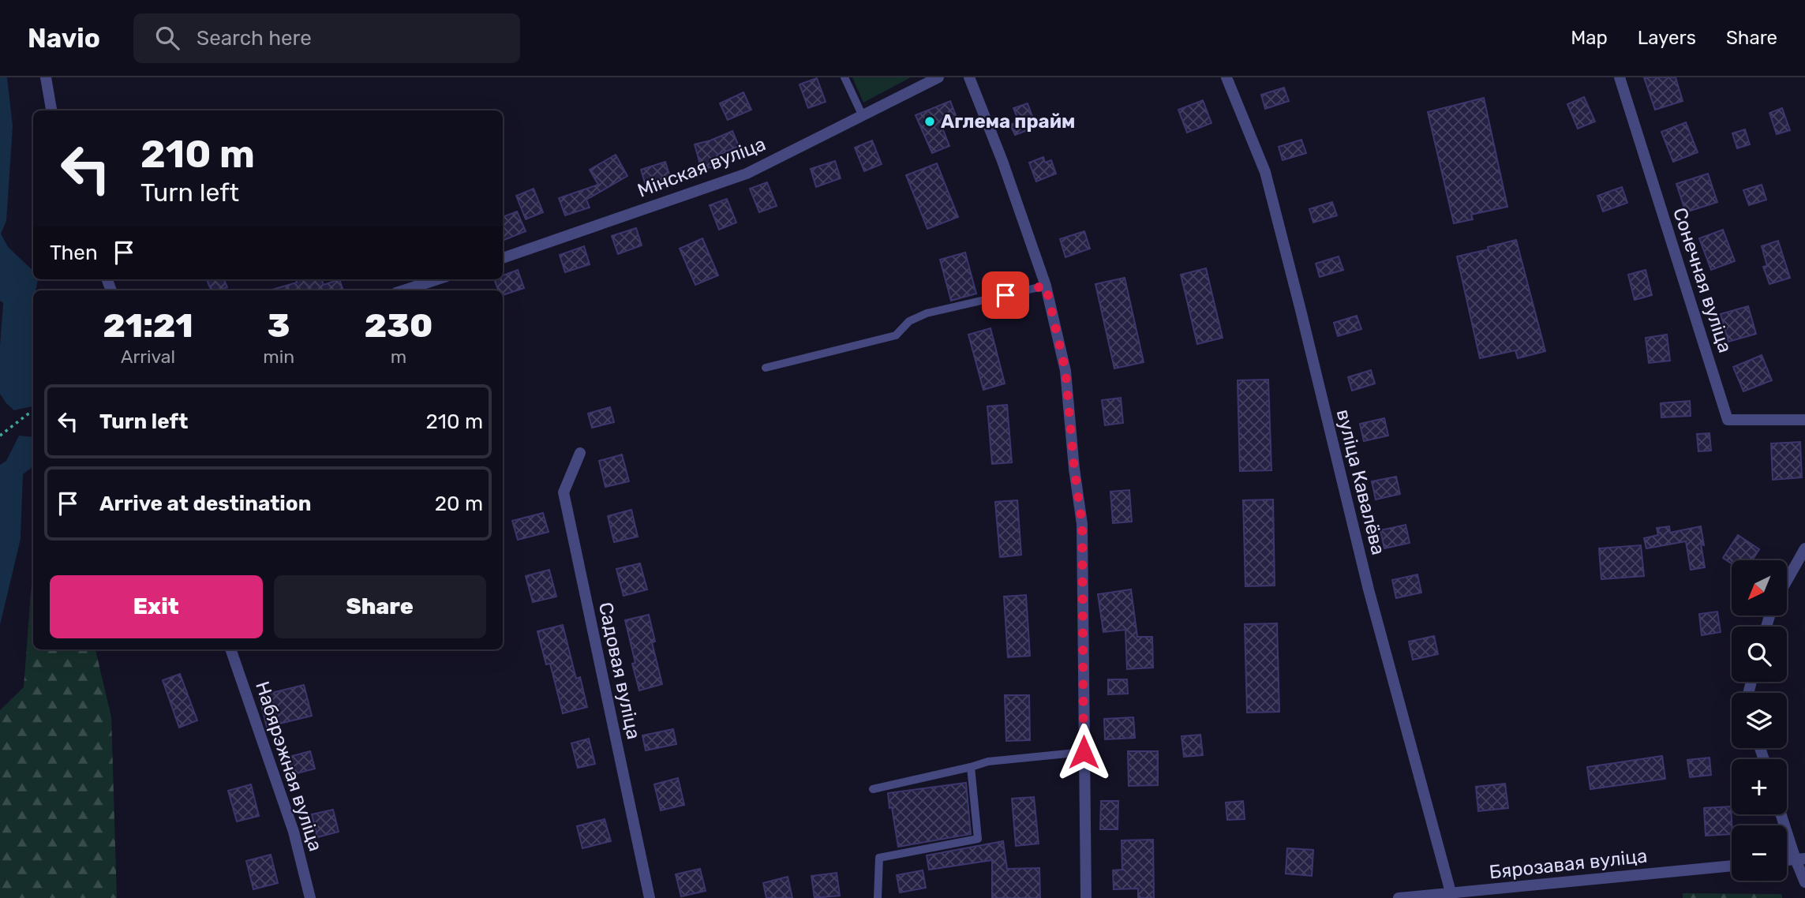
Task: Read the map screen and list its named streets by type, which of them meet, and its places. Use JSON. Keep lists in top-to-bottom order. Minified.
{"streets":{"street":["Мінская вуліца","Сонечная вуліца","вуліца Кавалёва","Садовая вуліца","Набярэжная вуліца","Бярозавая вуліца"]},"crossings":[["вуліца Кавалёва","Бярозавая вуліца"]],"places":["Аглема прайм"],"north":"bottom left","page":{"header":"Navio","search":"Search here","nav":["Map","Layers","Share"],"turn":["210 m","Turn left"],"then":"Then","eta":["21:21","Arrival","3","min","230","m"],"list":[{"name":"Turn left","value":"210 m"},{"name":"Arrive at destination","value":"20 m"}],"map_buttons":["+","−"],"buttons":["Exit","Share"]}}
